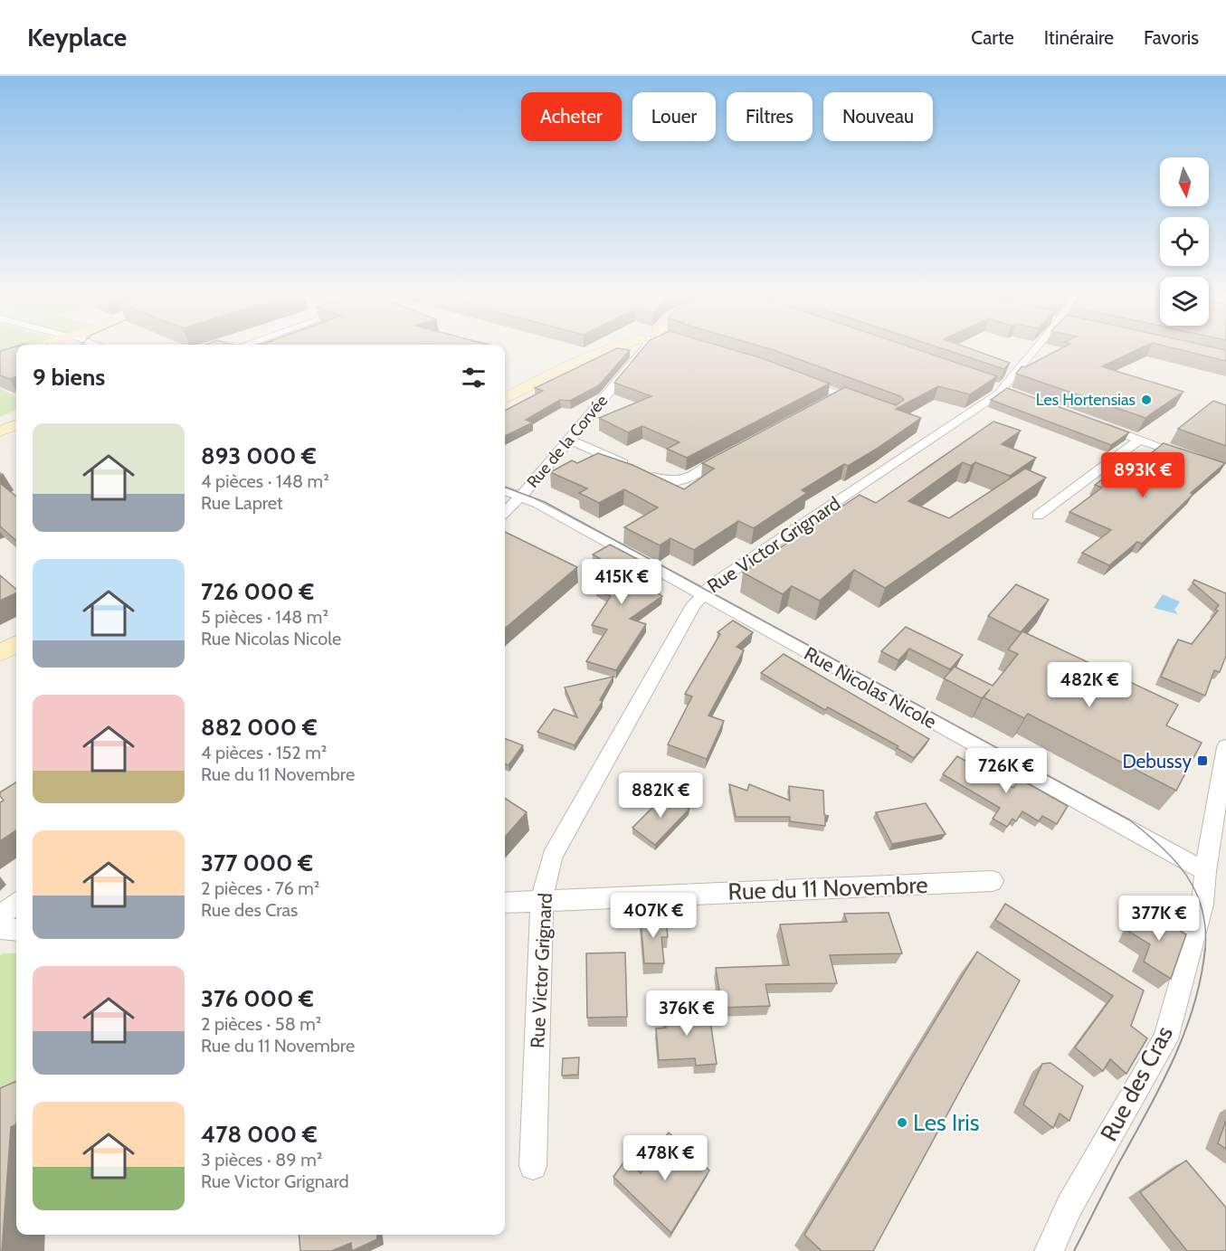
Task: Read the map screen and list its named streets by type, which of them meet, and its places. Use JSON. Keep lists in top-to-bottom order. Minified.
{"streets":{"street":["Rue de la Corvée","Rue Victor Grignard","Rue Nicolas Nicole","Rue du 11 Novembre","Rue des Cras"]},"crossings":[["Rue de la Corvée","Rue Nicolas Nicole"],["Rue Victor Grignard","Rue Nicolas Nicole"],["Rue Victor Grignard","Rue du 11 Novembre"],["Rue Nicolas Nicole","Rue des Cras"]],"places":{"other":["Les Hortensias","Les Iris"],"transit":["Debussy"]},"north":"bottom","page":{"header":"Keyplace","nav":["Carte","Itinéraire","Favoris"],"chip":["Acheter","Louer","Filtres","Nouveau"],"heading":"9 biens","list":[{"name":"893 000 €","note":"4 pièces · 148 m² · Rue Lapret"},{"name":"726 000 €","note":"5 pièces · 148 m² · Rue Nicolas Nicole"},{"name":"882 000 €","note":"4 pièces · 152 m² · Rue du 11 Novembre"},{"name":"377 000 €","note":"2 pièces · 76 m² · Rue des Cras"},{"name":"376 000 €","note":"2 pièces · 58 m² · Rue du 11 Novembre"},{"name":"478 000 €","note":"3 pièces · 89 m² · Rue Victor Grignard"}],"price":["893K €","415K €","482K €","726K €","882K €","407K €","377K €","376K €","478K €"]}}
